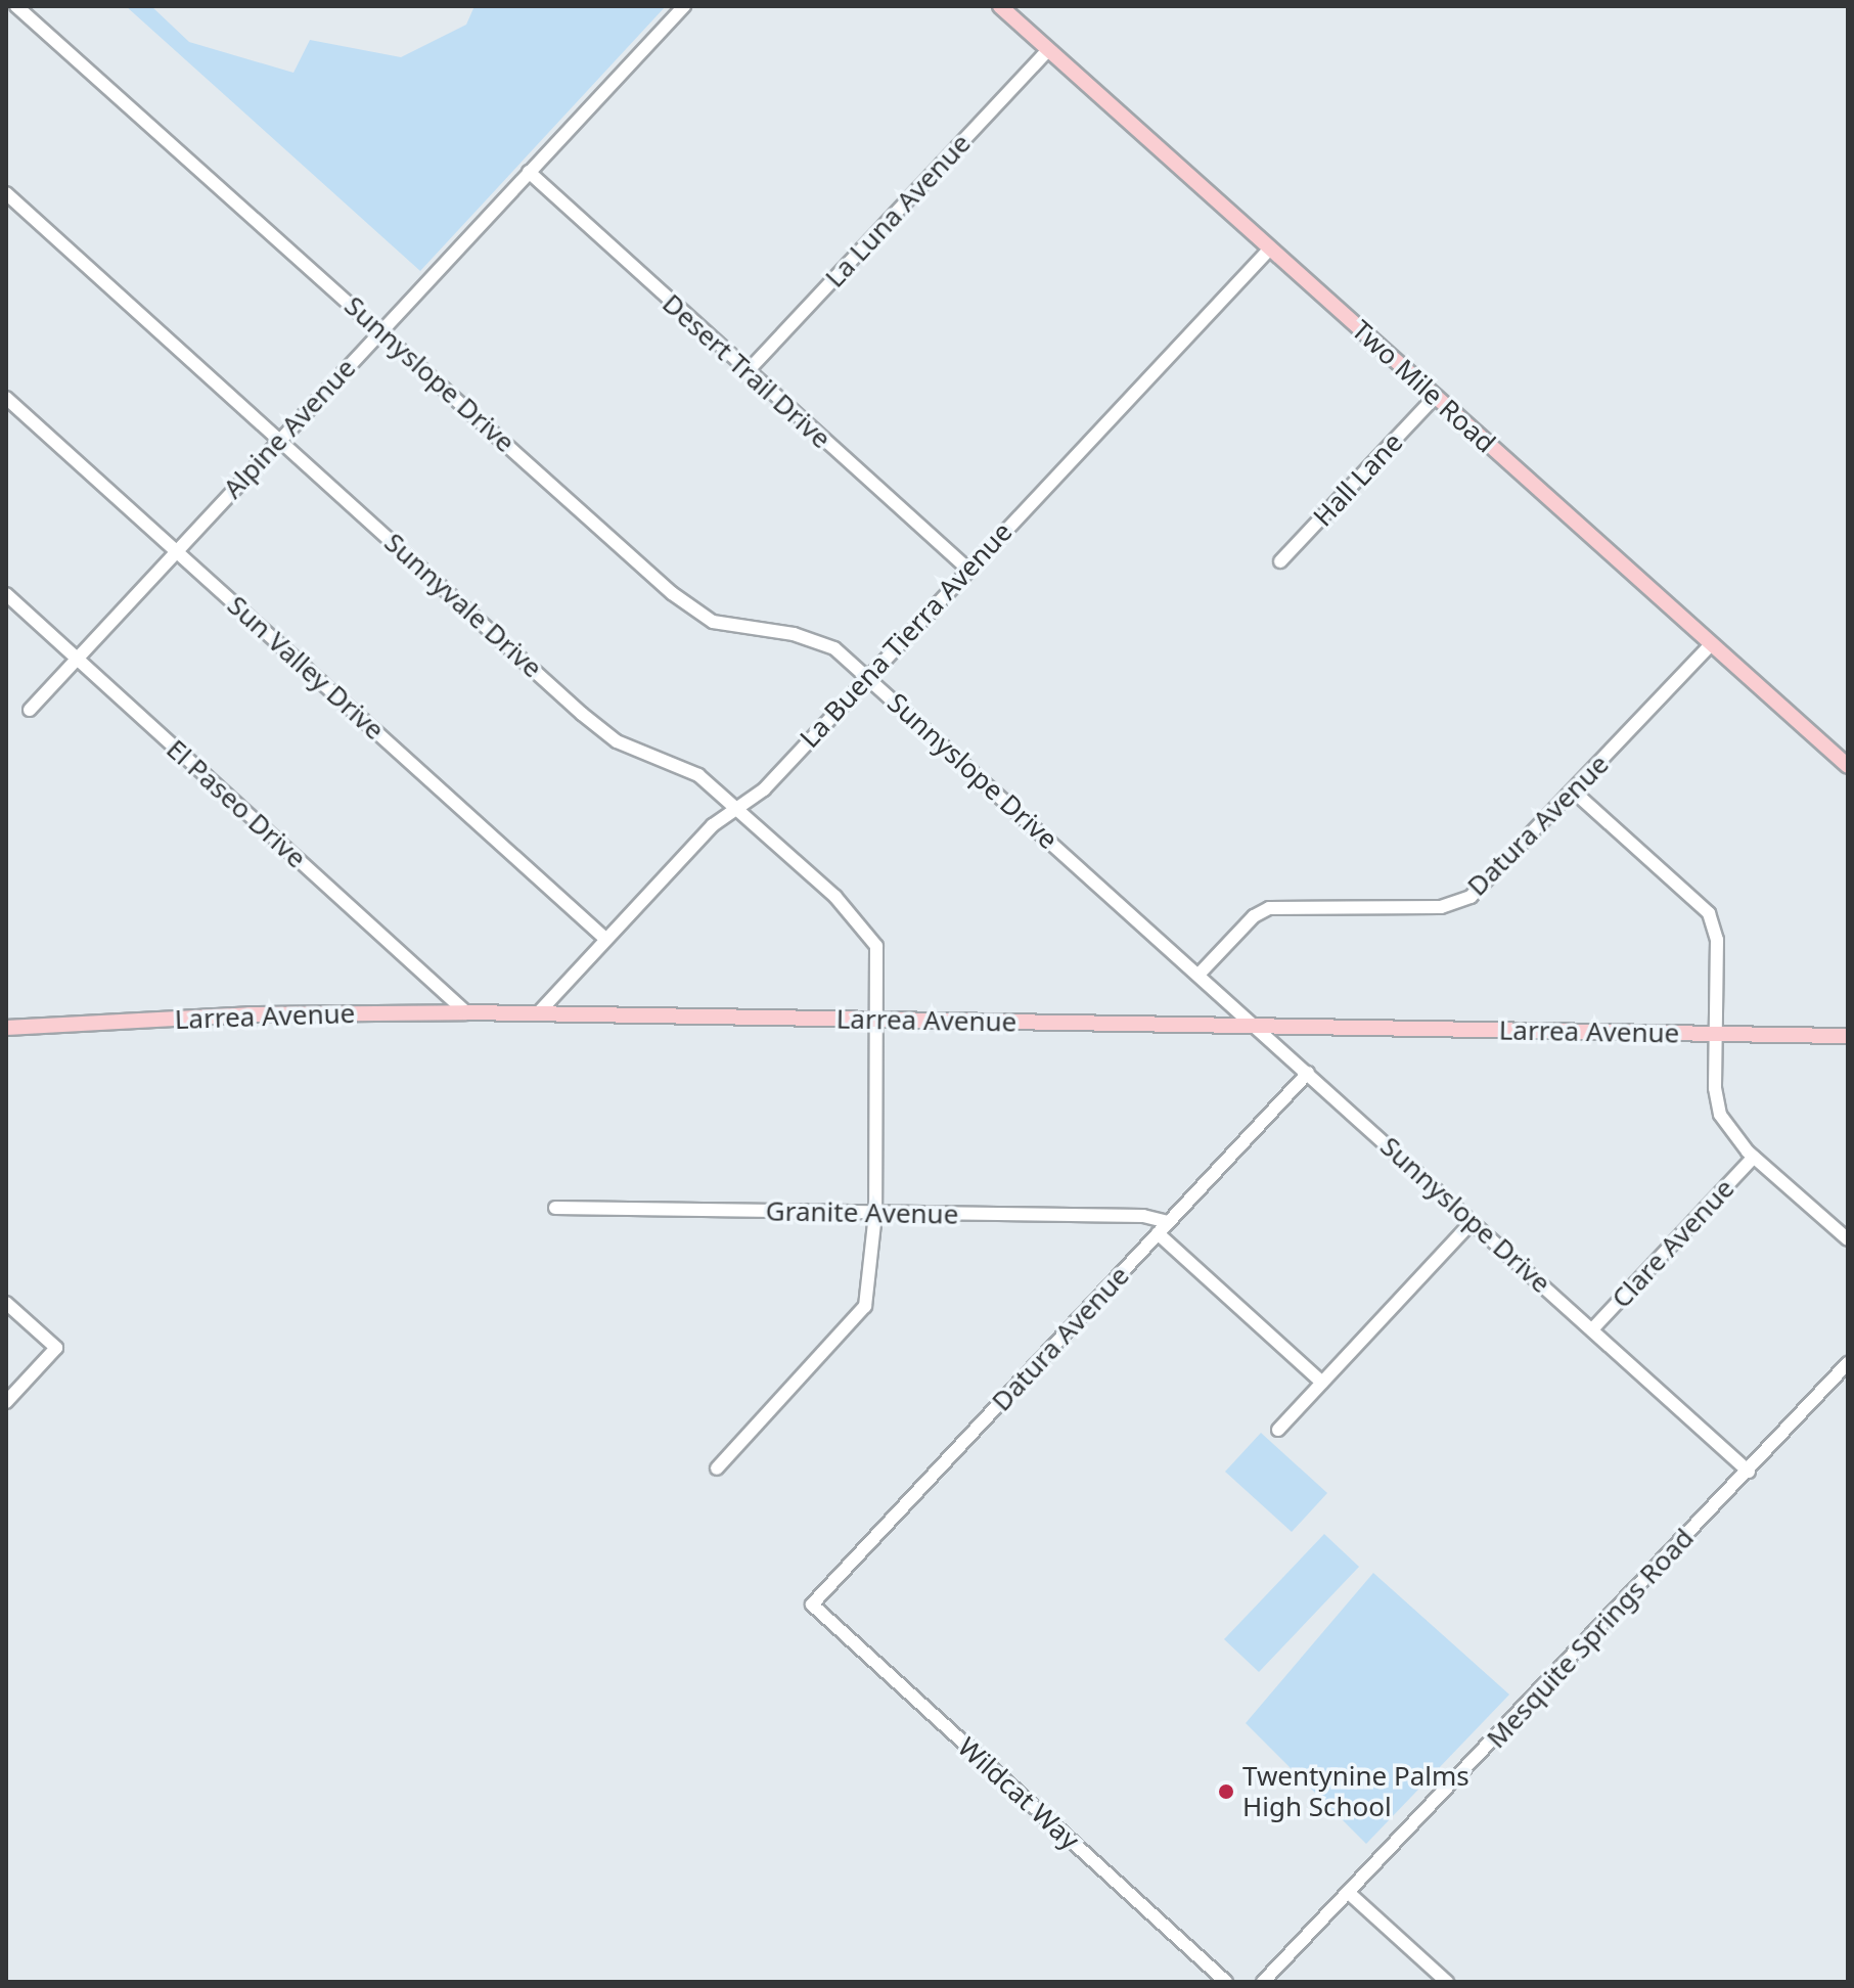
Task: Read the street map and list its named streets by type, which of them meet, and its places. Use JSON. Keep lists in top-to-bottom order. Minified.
{"streets":{"main road":["Two Mile Road","Larrea Avenue"],"street":["La Luna Avenue","Desert Trail Drive","Sunnyslope Drive","Alpine Avenue","Hall Lane","Sunnyvale Drive","La Buena Tierra Avenue","Sun Valley Drive","El Paseo Drive","Datura Avenue","Granite Avenue","Clare Avenue","Mesquite Springs Road","Wildcat Way"]},"crossings":[["La Luna Avenue","Desert Trail Drive"],["La Luna Avenue","Two Mile Road"],["Desert Trail Drive","Alpine Avenue"],["Desert Trail Drive","La Buena Tierra Avenue"],["Sunnyslope Drive","Alpine Avenue"],["Sunnyslope Drive","La Buena Tierra Avenue"],["Sunnyslope Drive","Datura Avenue"],["Sunnyslope Drive","Larrea Avenue"],["Sunnyslope Drive","Clare Avenue"],["Sunnyslope Drive","Mesquite Springs Road"],["Two Mile Road","Hall Lane"],["Two Mile Road","La Buena Tierra Avenue"],["Two Mile Road","Datura Avenue"],["Alpine Avenue","Sunnyvale Drive"],["Alpine Avenue","Sun Valley Drive"],["Alpine Avenue","El Paseo Drive"],["Sunnyvale Drive","La Buena Tierra Avenue"],["Sunnyvale Drive","Larrea Avenue"],["Sunnyvale Drive","Granite Avenue"],["La Buena Tierra Avenue","Sun Valley Drive"],["La Buena Tierra Avenue","Larrea Avenue"],["El Paseo Drive","Larrea Avenue"],["Datura Avenue","Granite Avenue"],["Datura Avenue","Wildcat Way"]],"places":["Twentynine Palms High School"]}
